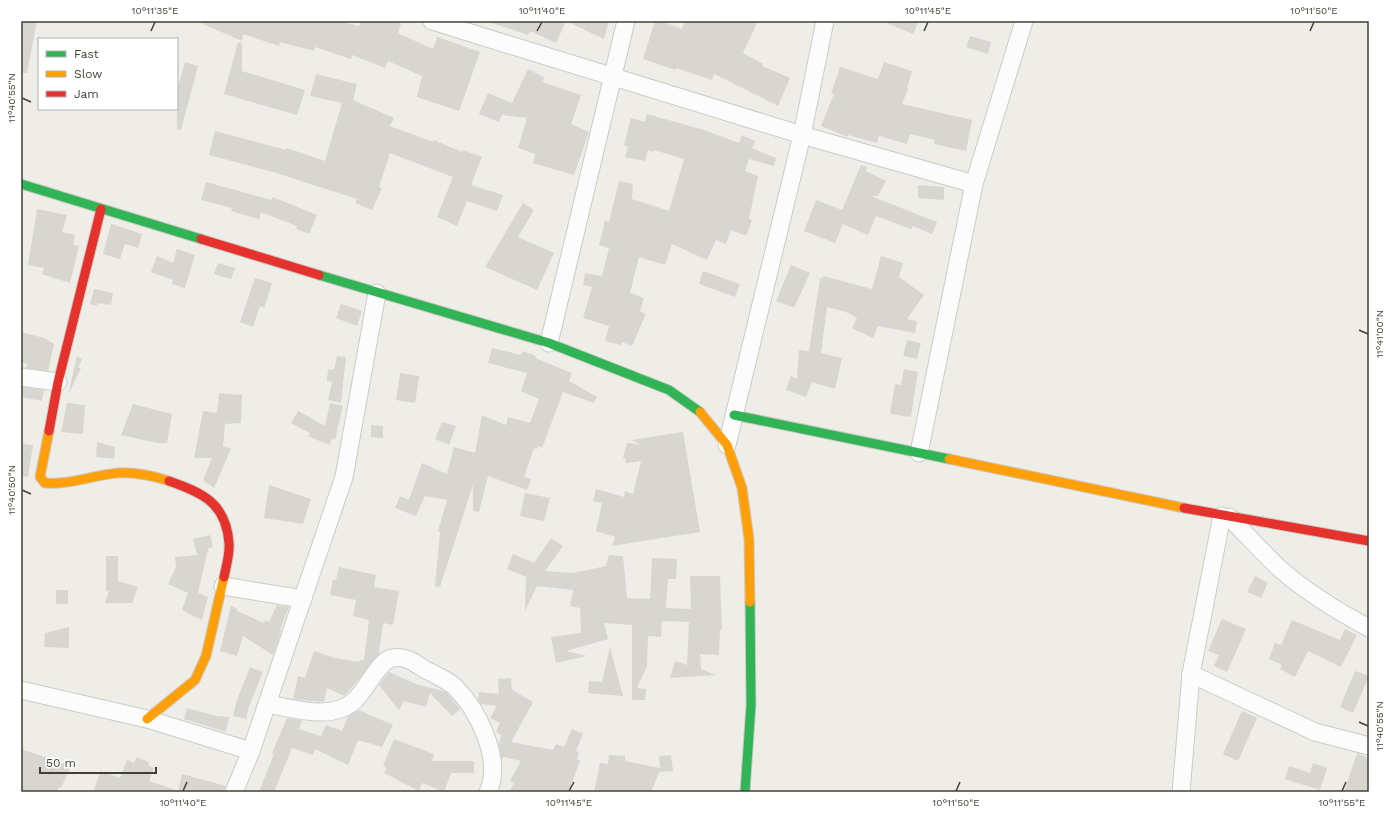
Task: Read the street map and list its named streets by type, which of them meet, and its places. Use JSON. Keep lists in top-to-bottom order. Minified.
{"legend":["Fast","Slow","Jam"],"scale_bar":"50 m","coordinates":["10°11'35\"E","10°11'40\"E","10°11'45\"E","10°11'50\"E","11°40'55\"N","11°41'00\"N","11°40'50\"N","10°11'55\"E"]}
